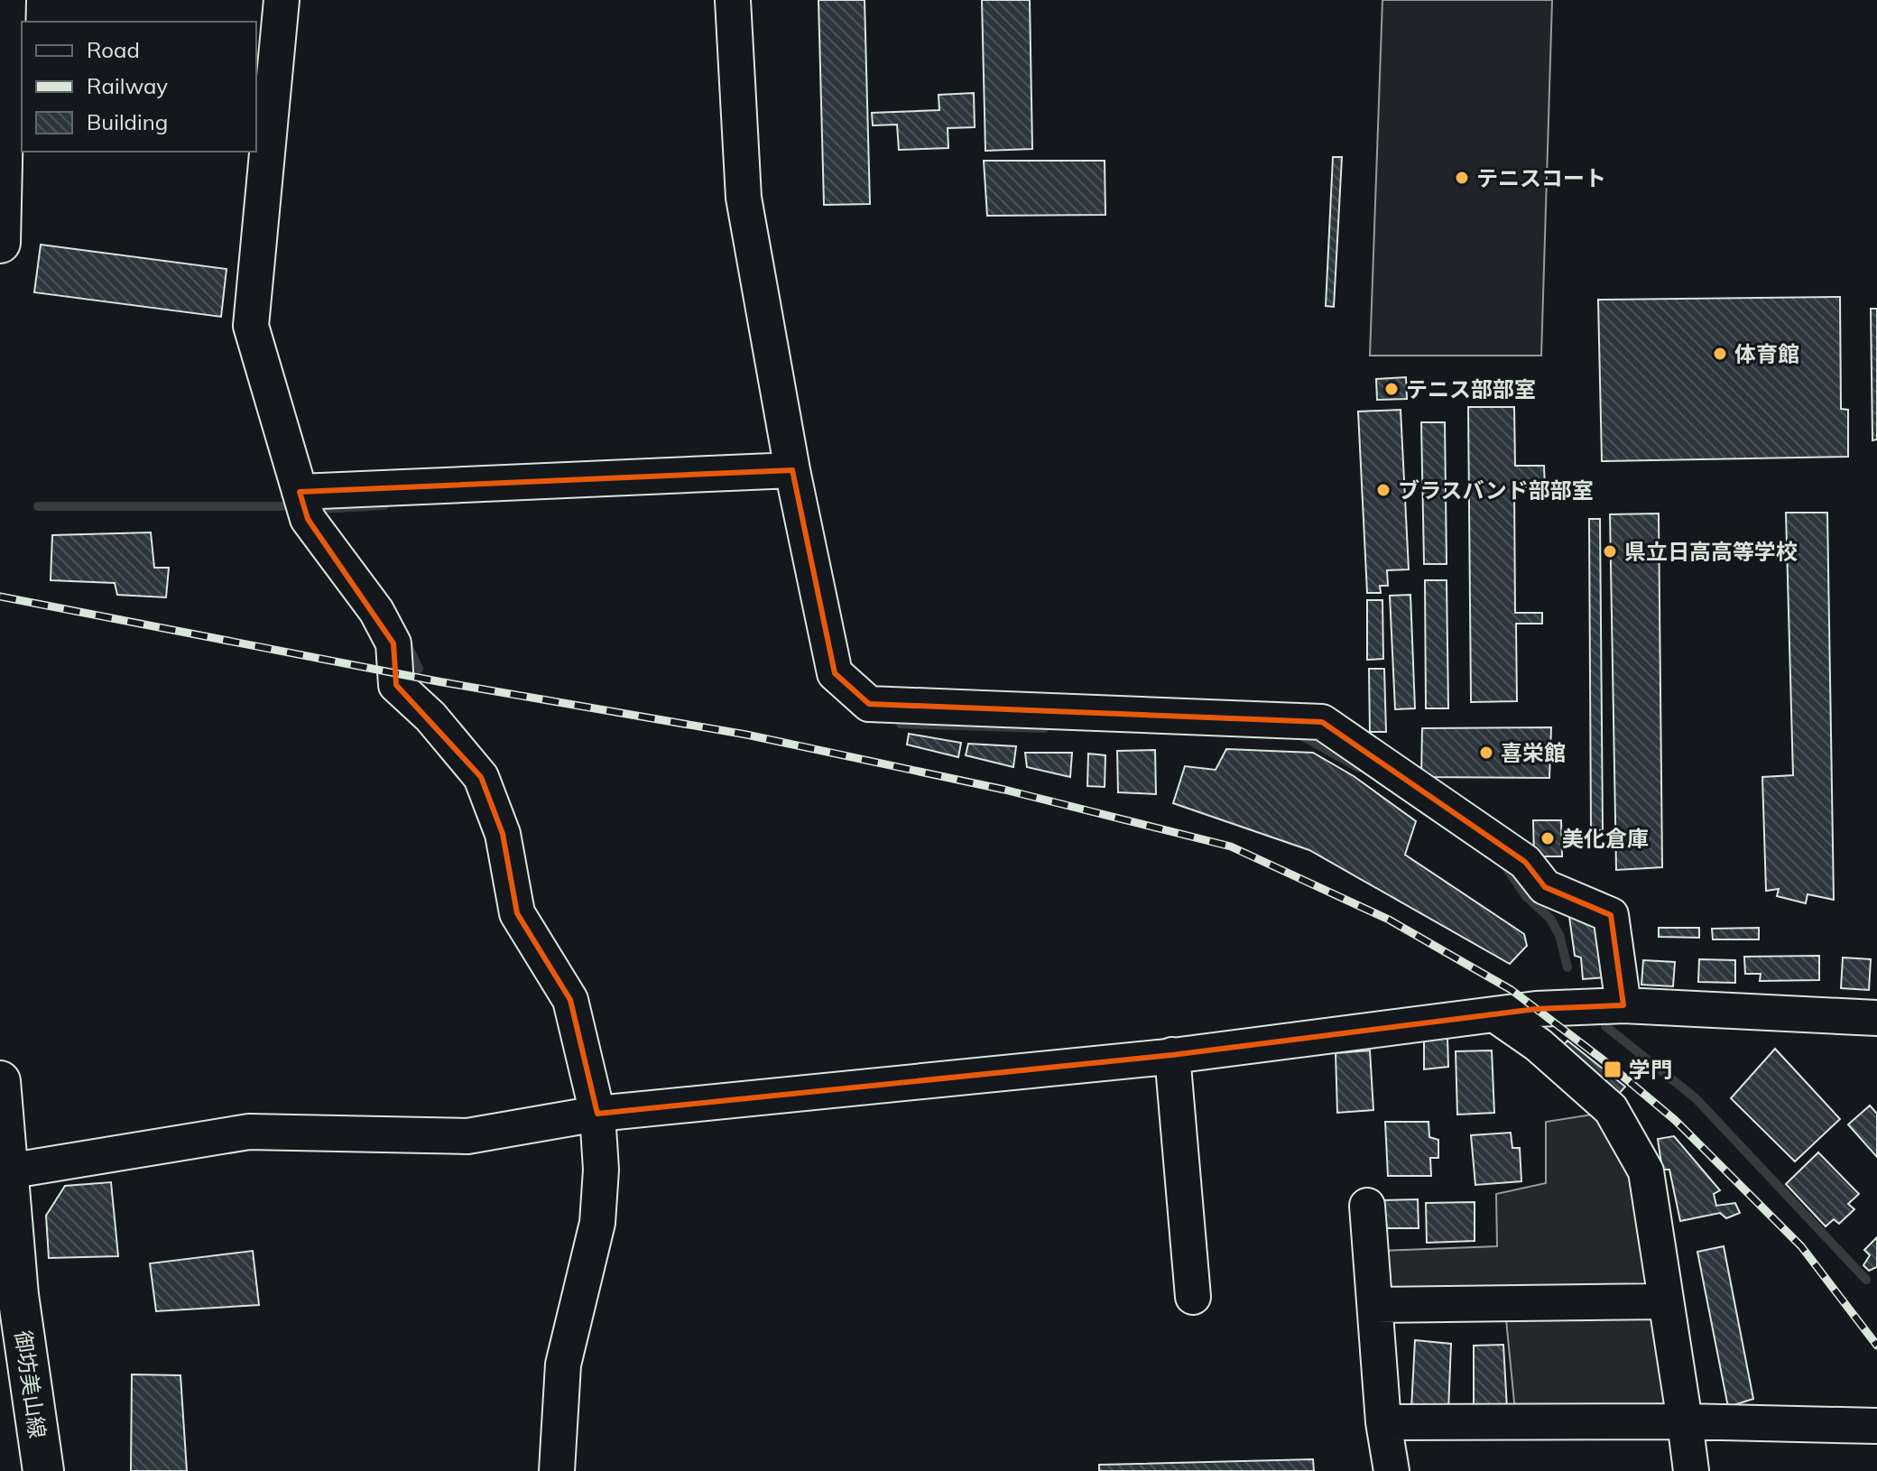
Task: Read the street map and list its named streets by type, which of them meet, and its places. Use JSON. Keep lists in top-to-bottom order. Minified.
{"streets":{"main road":["御坊美山線"]},"places":{"other":["テニスコート","体育館","テニス部部室","ブラスバンド部部室","県立日高高等学校","喜栄館","美化倉庫"],"transit":["学門"]},"legend":["Road","Railway","Building"]}
